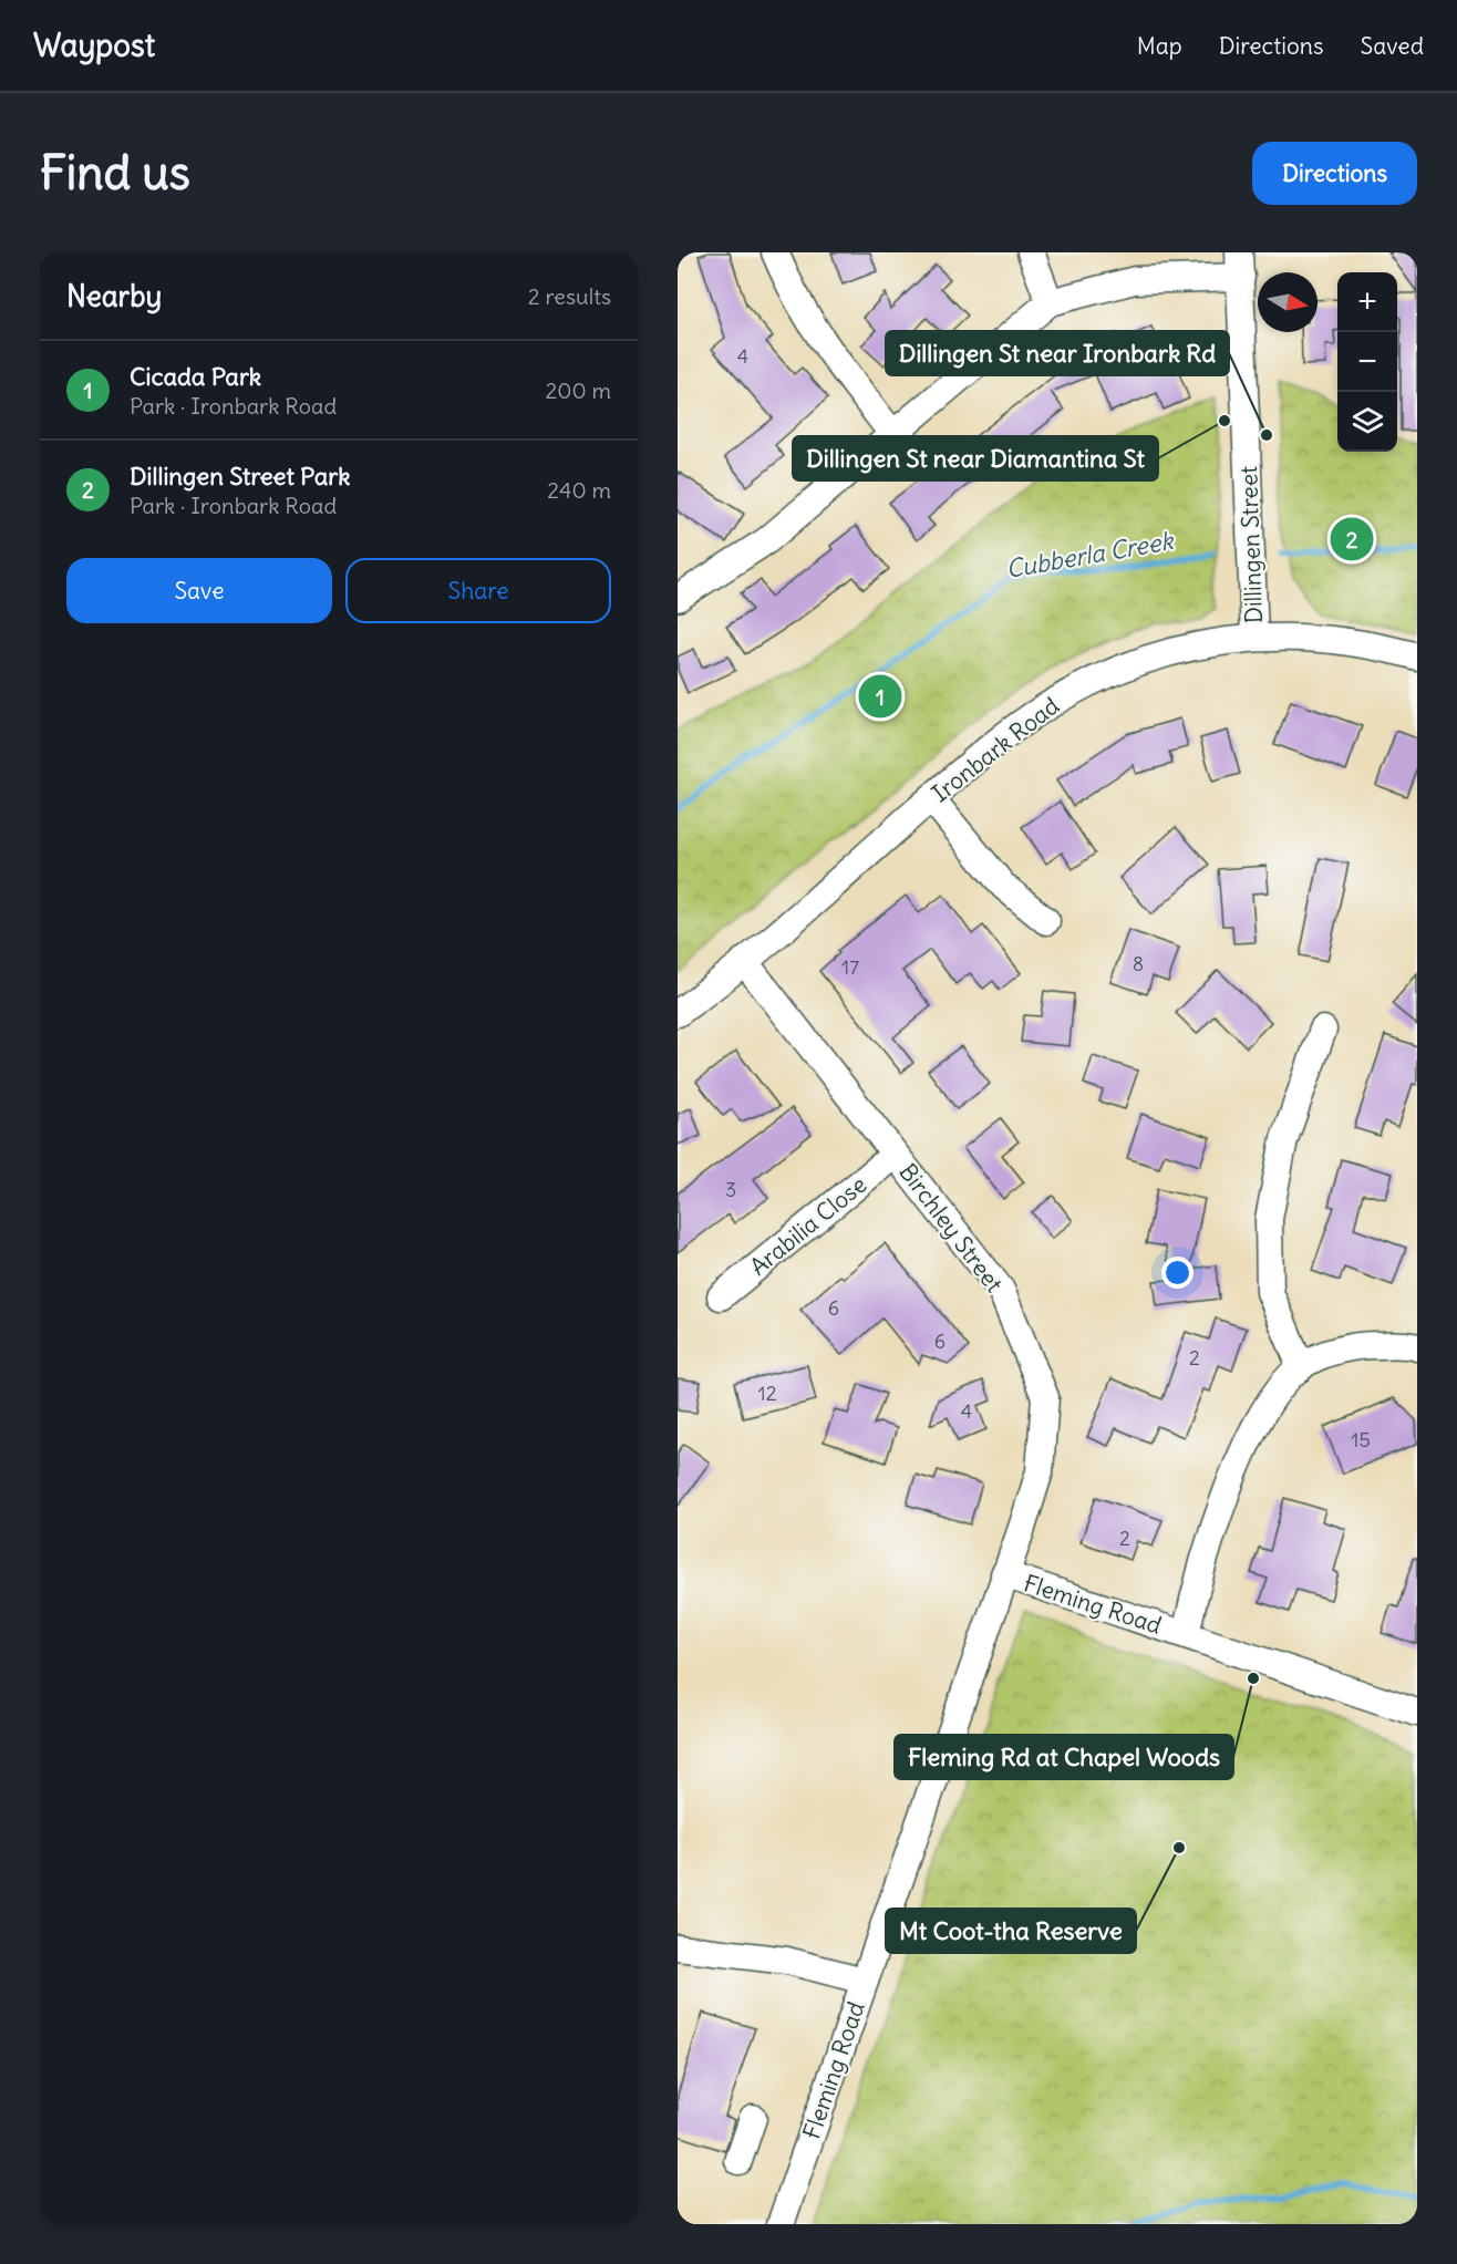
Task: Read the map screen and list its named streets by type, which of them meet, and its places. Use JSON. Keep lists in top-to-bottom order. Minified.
{"streets":{"street":["Dillingen Street","Ironbark Road","Arabilia Close","Birchley Street","Fleming Road"]},"crossings":[["Dillingen Street","Ironbark Road"],["Ironbark Road","Birchley Street"],["Arabilia Close","Birchley Street"],["Birchley Street","Fleming Road"]],"water":["Cubberla Creek"],"places":["Dillingen St near Diamantina St","Dillingen St near Ironbark Rd","Fleming Rd at Chapel Woods","Mt Coot-tha Reserve"],"house_numbers":["4","8","17","3","6","6","2","12","4","15","2"],"north":"right","page":{"header":"Waypost","nav":["Map","Directions","Saved"],"buttons":["Directions",["Save","Share"]],"title":"Find us","heading":["Nearby","2 results"],"map_buttons":["+","−"],"list":[{"mark":"1","name":"Cicada Park","note":"Park · Ironbark Road","value":"200 m"},{"mark":"2","name":"Dillingen Street Park","note":"Park · Ironbark Road","value":"240 m"}],"pins":["2","1"]}}
